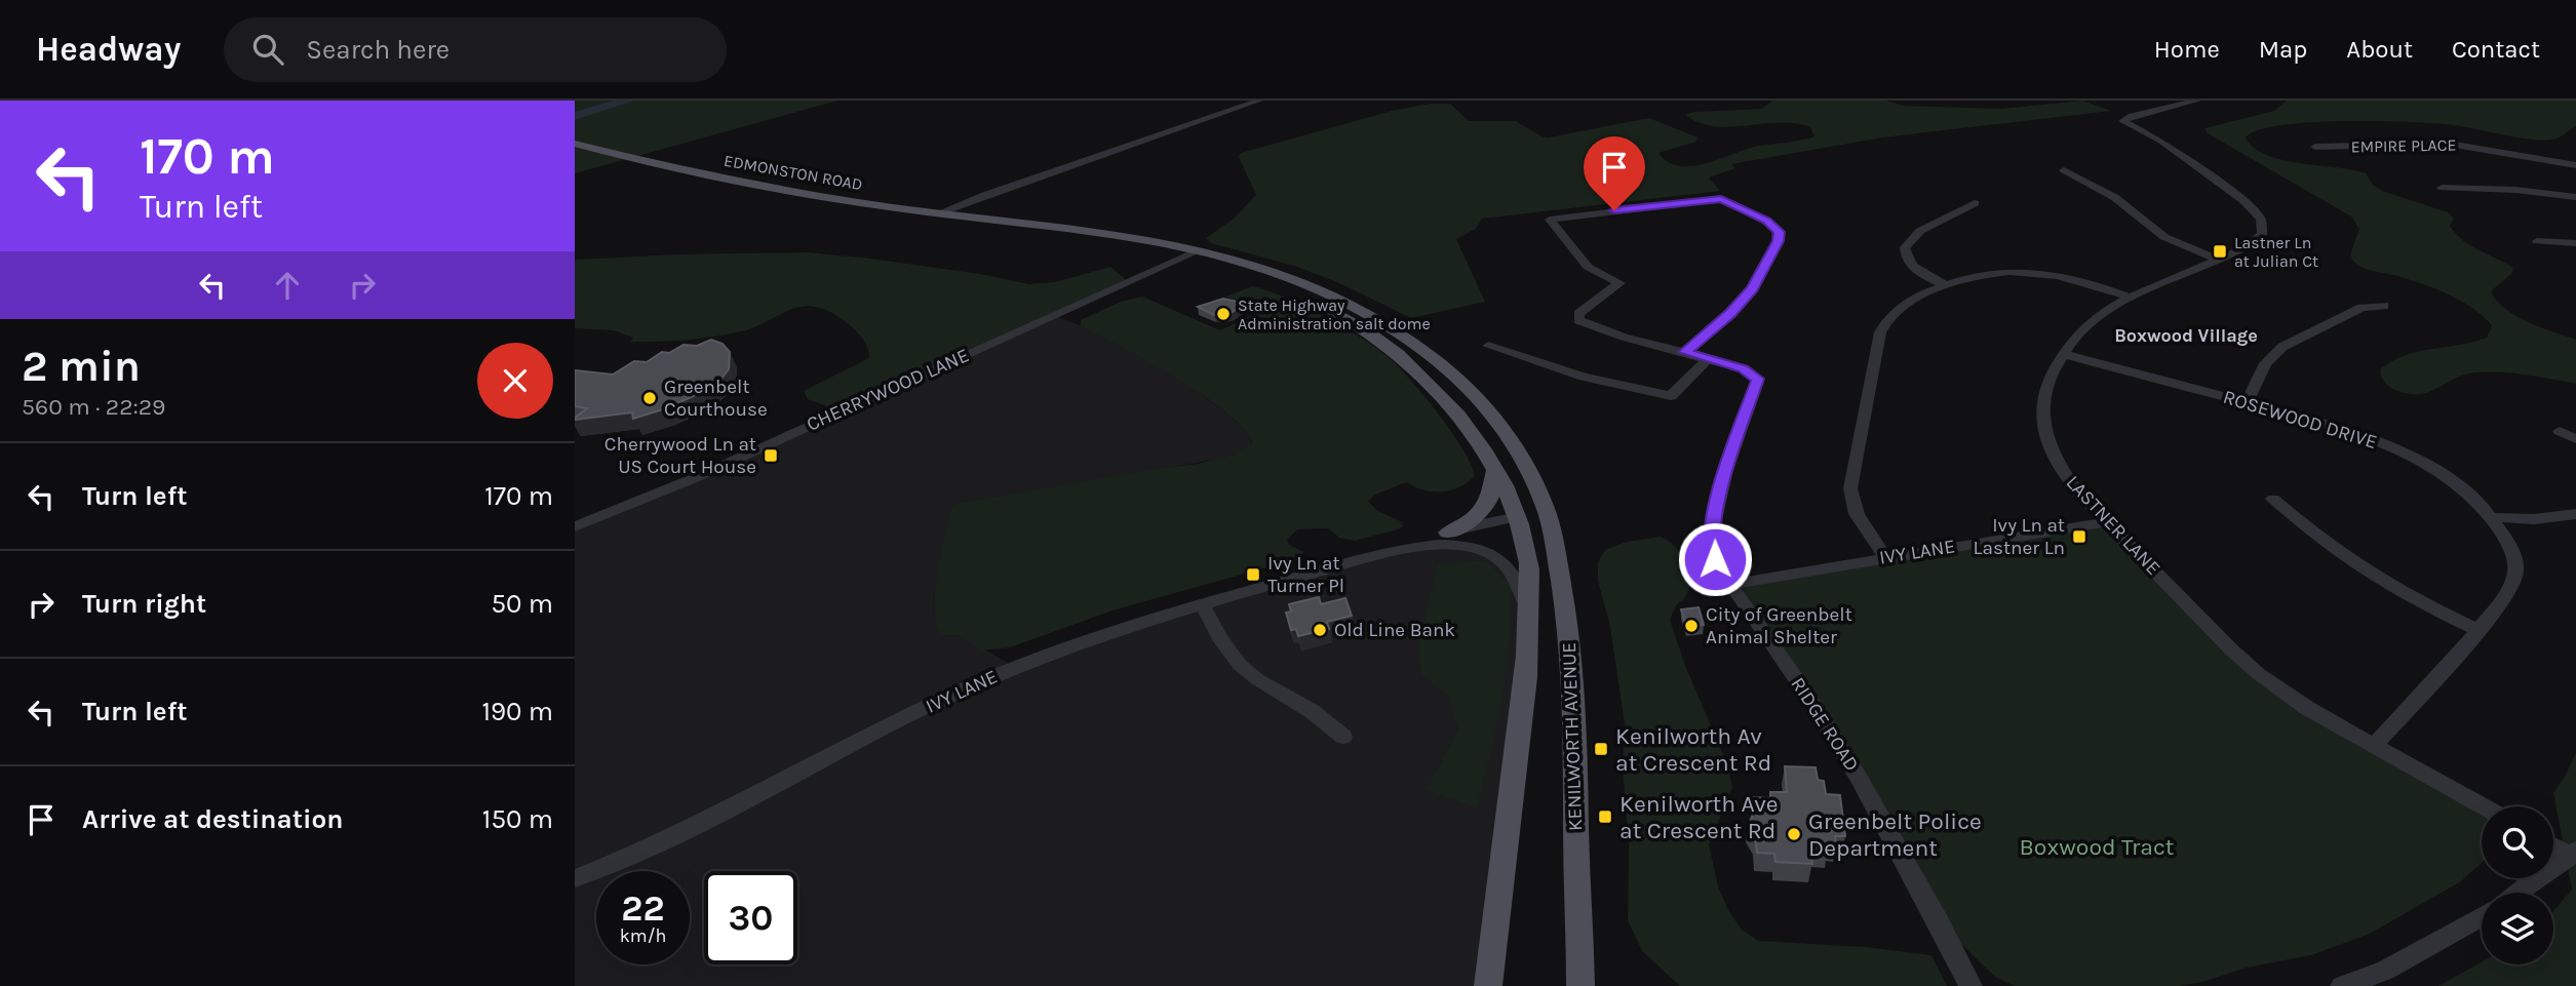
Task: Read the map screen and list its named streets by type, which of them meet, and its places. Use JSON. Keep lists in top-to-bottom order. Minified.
{"streets":{"main road":["EDMONSTON ROAD","KENILWORTH AVENUE"],"street":["EMPIRE PLACE","CHERRYWOOD LANE","ROSEWOOD DRIVE","LASTNER LANE","IVY LANE","RIDGE ROAD"]},"crossings":[["EDMONSTON ROAD","CHERRYWOOD LANE"],["EDMONSTON ROAD","KENILWORTH AVENUE"],["CHERRYWOOD LANE","KENILWORTH AVENUE"],["ROSEWOOD DRIVE","LASTNER LANE"],["LASTNER LANE","IVY LANE"],["IVY LANE","RIDGE ROAD"],["IVY LANE","KENILWORTH AVENUE"]],"districts":["Boxwood Village"],"parks":["Boxwood Tract"],"places":{"transit":["Lastner Ln at Julian Ct","Cherrywood Ln at US Court House","Ivy Ln at Lastner Ln","Ivy Ln at Turner Pl","Kenilworth Av at Crescent Rd","Kenilworth Ave at Crescent Rd"],"other":["State Highway Administration salt dome","Greenbelt Courthouse","City of Greenbelt Animal Shelter","Old Line Bank","Greenbelt Police Department"]},"page":{"header":"Headway","search":"Search here","nav":["Home","Map","About","Contact"],"turn":["170 m","Turn left"],"heading":["2 min","560 m · 22:29"],"list":[{"name":"Turn left","value":"170 m"},{"name":"Turn right","value":"50 m"},{"name":"Turn left","value":"190 m"},{"name":"Arrive at destination","value":"150 m"}],"speed":"22 km/h","limit":"30"}}
